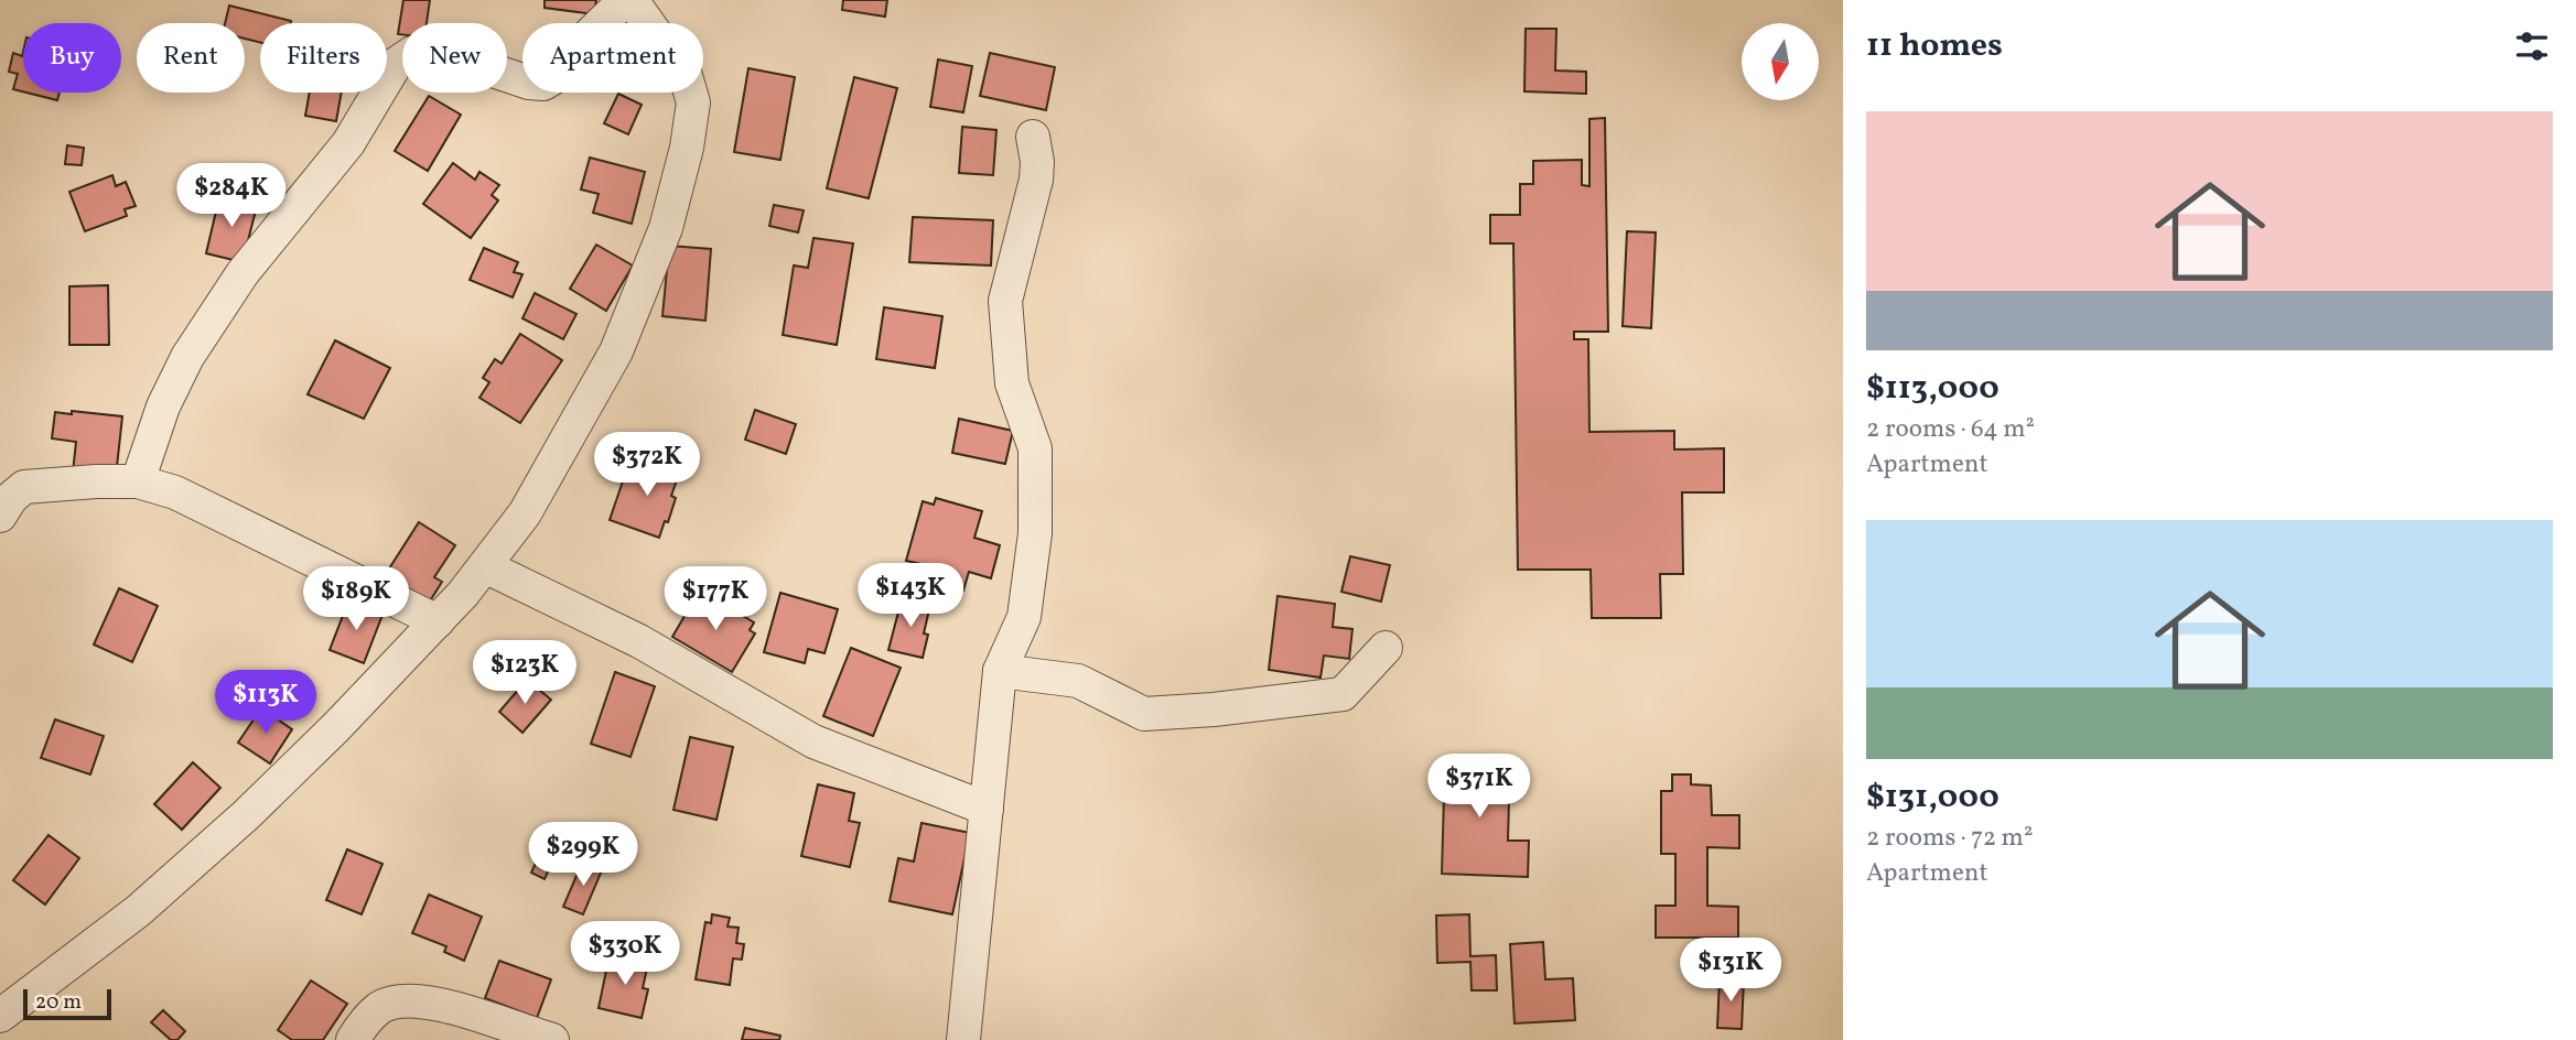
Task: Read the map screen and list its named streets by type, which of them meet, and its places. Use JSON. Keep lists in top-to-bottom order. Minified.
{"scale_bar":"20 m","north":"bottom","page":{"heading":"11 homes","chip":["Buy","Rent","Filters","New","Apartment"],"list":[{"name":"$113,000","note":"2 rooms · 64 m² · Apartment"},{"name":"$131,000","note":"2 rooms · 72 m² · Apartment"}],"price":["$284K","$372K","$143K","$189K","$177K","$123K","$113K","$371K","$299K","$330K","$131K"],"scale":"20 m"}}
